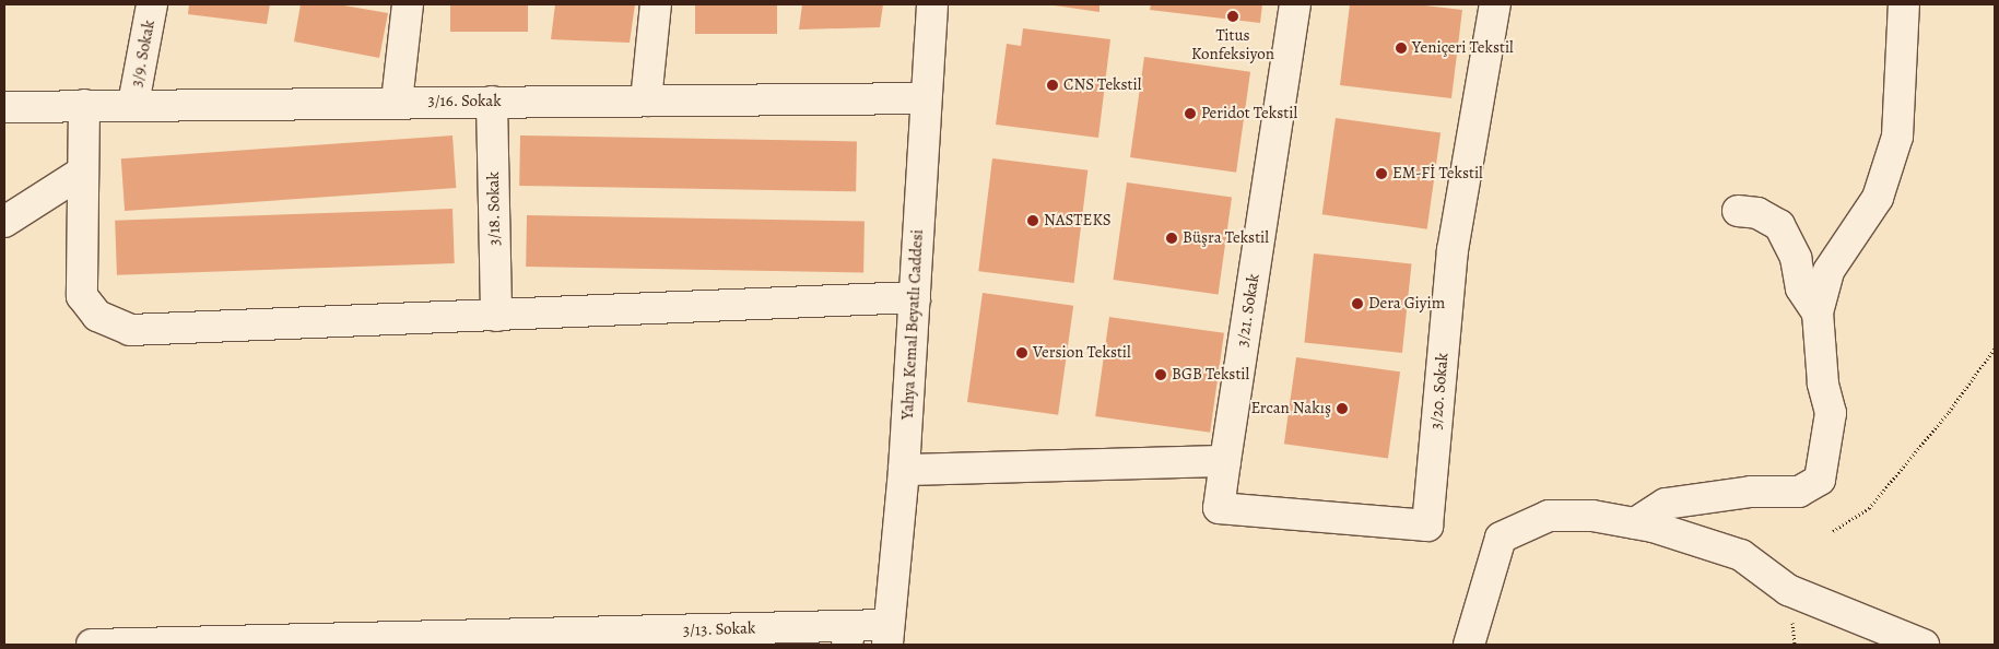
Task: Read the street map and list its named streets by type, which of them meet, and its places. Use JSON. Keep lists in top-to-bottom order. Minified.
{"streets":{"street":["3/9. Sokak","3/16. Sokak","3/18. Sokak","3/21. Sokak","Yahya Kemal Beyatlı Caddesi","3/20. Sokak","3/13. Sokak"]},"crossings":[["3/9. Sokak","3/16. Sokak"],["3/16. Sokak","3/18. Sokak"],["3/16. Sokak","Yahya Kemal Beyatlı Caddesi"],["3/21. Sokak","3/20. Sokak"],["Yahya Kemal Beyatlı Caddesi","3/13. Sokak"]],"places":["Titus Konfeksiyon","Yeniçeri Tekstil","CNS Tekstil","Peridot Tekstil","EM-Fİ Tekstil","NASTEKS","Büşra Tekstil","Dera Giyim","Version Tekstil","BGB Tekstil","Ercan Nakış"]}
